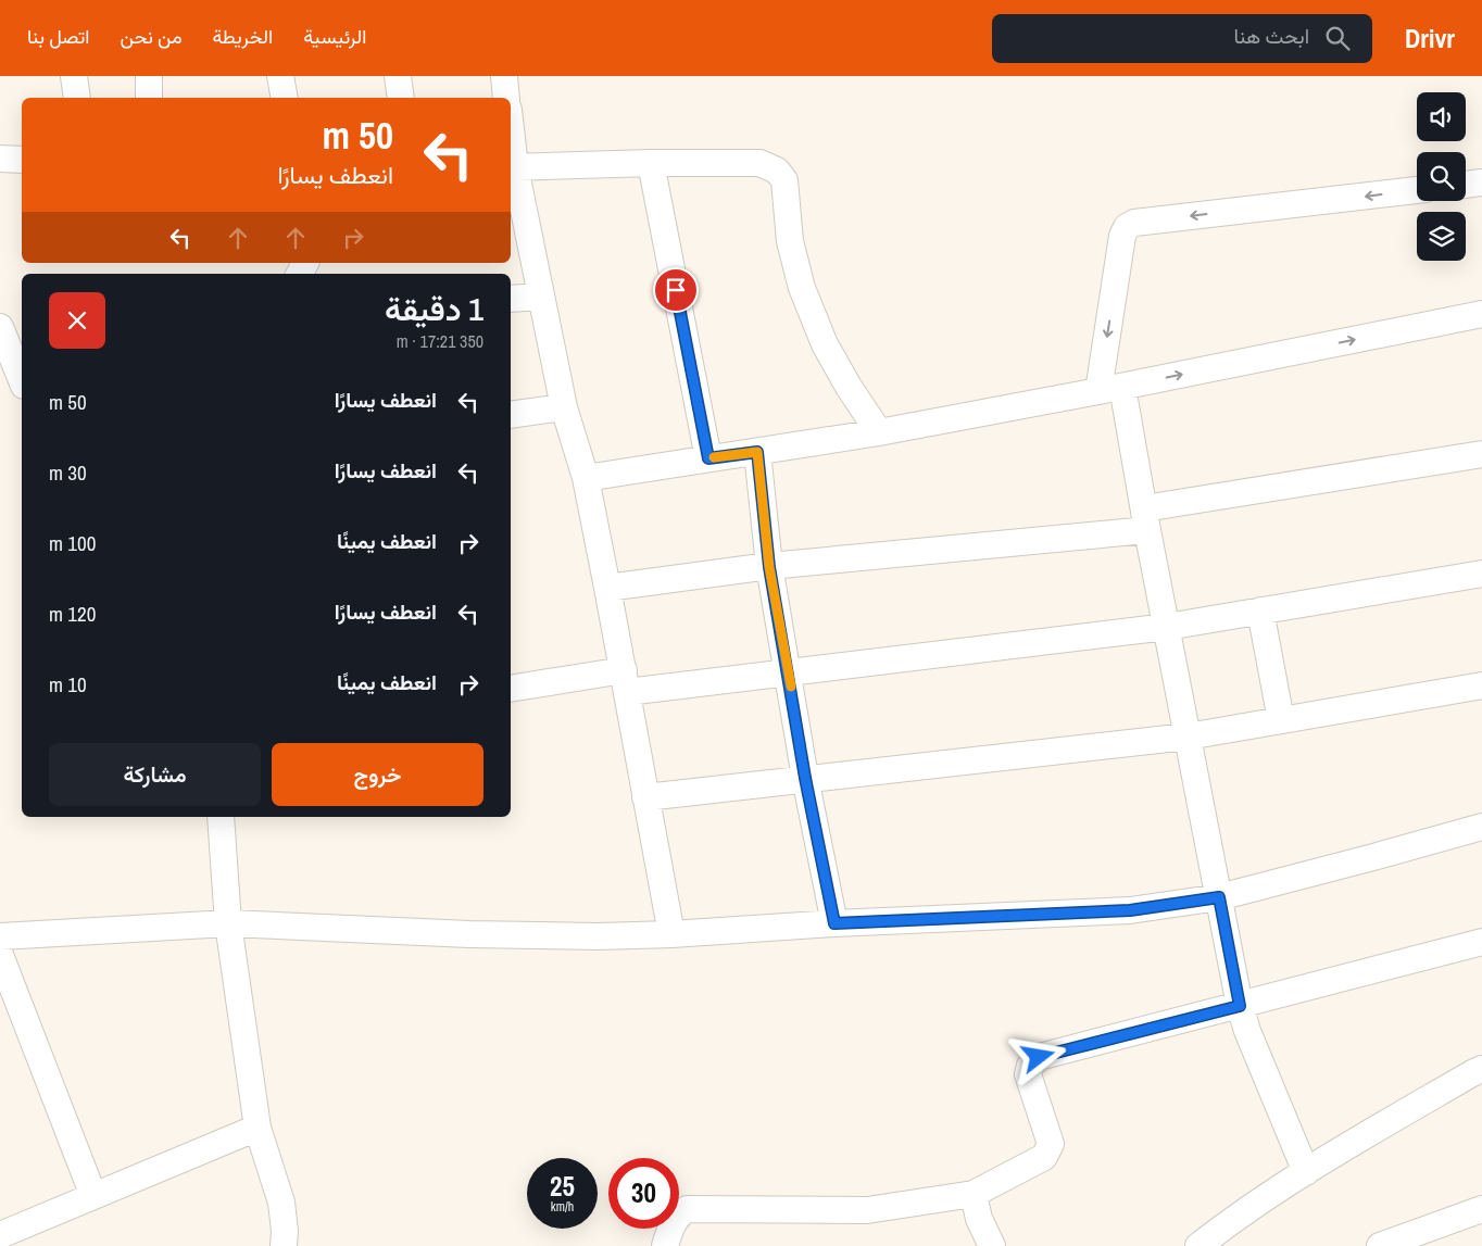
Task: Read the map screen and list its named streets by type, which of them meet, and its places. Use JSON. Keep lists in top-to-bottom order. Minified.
{"page":{"header":"Drivr","search":"ابحث هنا","nav":["الرئيسية","الخريطة","من نحن","اتصل بنا"],"turn":["50 m","انعطف يسارًا"],"heading":["1 دقيقة","350 m · 17:21"],"list":[{"name":"انعطف يسارًا","value":"50 m"},{"name":"انعطف يسارًا","value":"30 m"},{"name":"انعطف يمينًا","value":"100 m"},{"name":"انعطف يسارًا","value":"120 m"},{"name":"انعطف يمينًا","value":"10 m"}],"buttons":["خروج","مشاركة"],"speed":"25 km/h","limit":"30"}}
